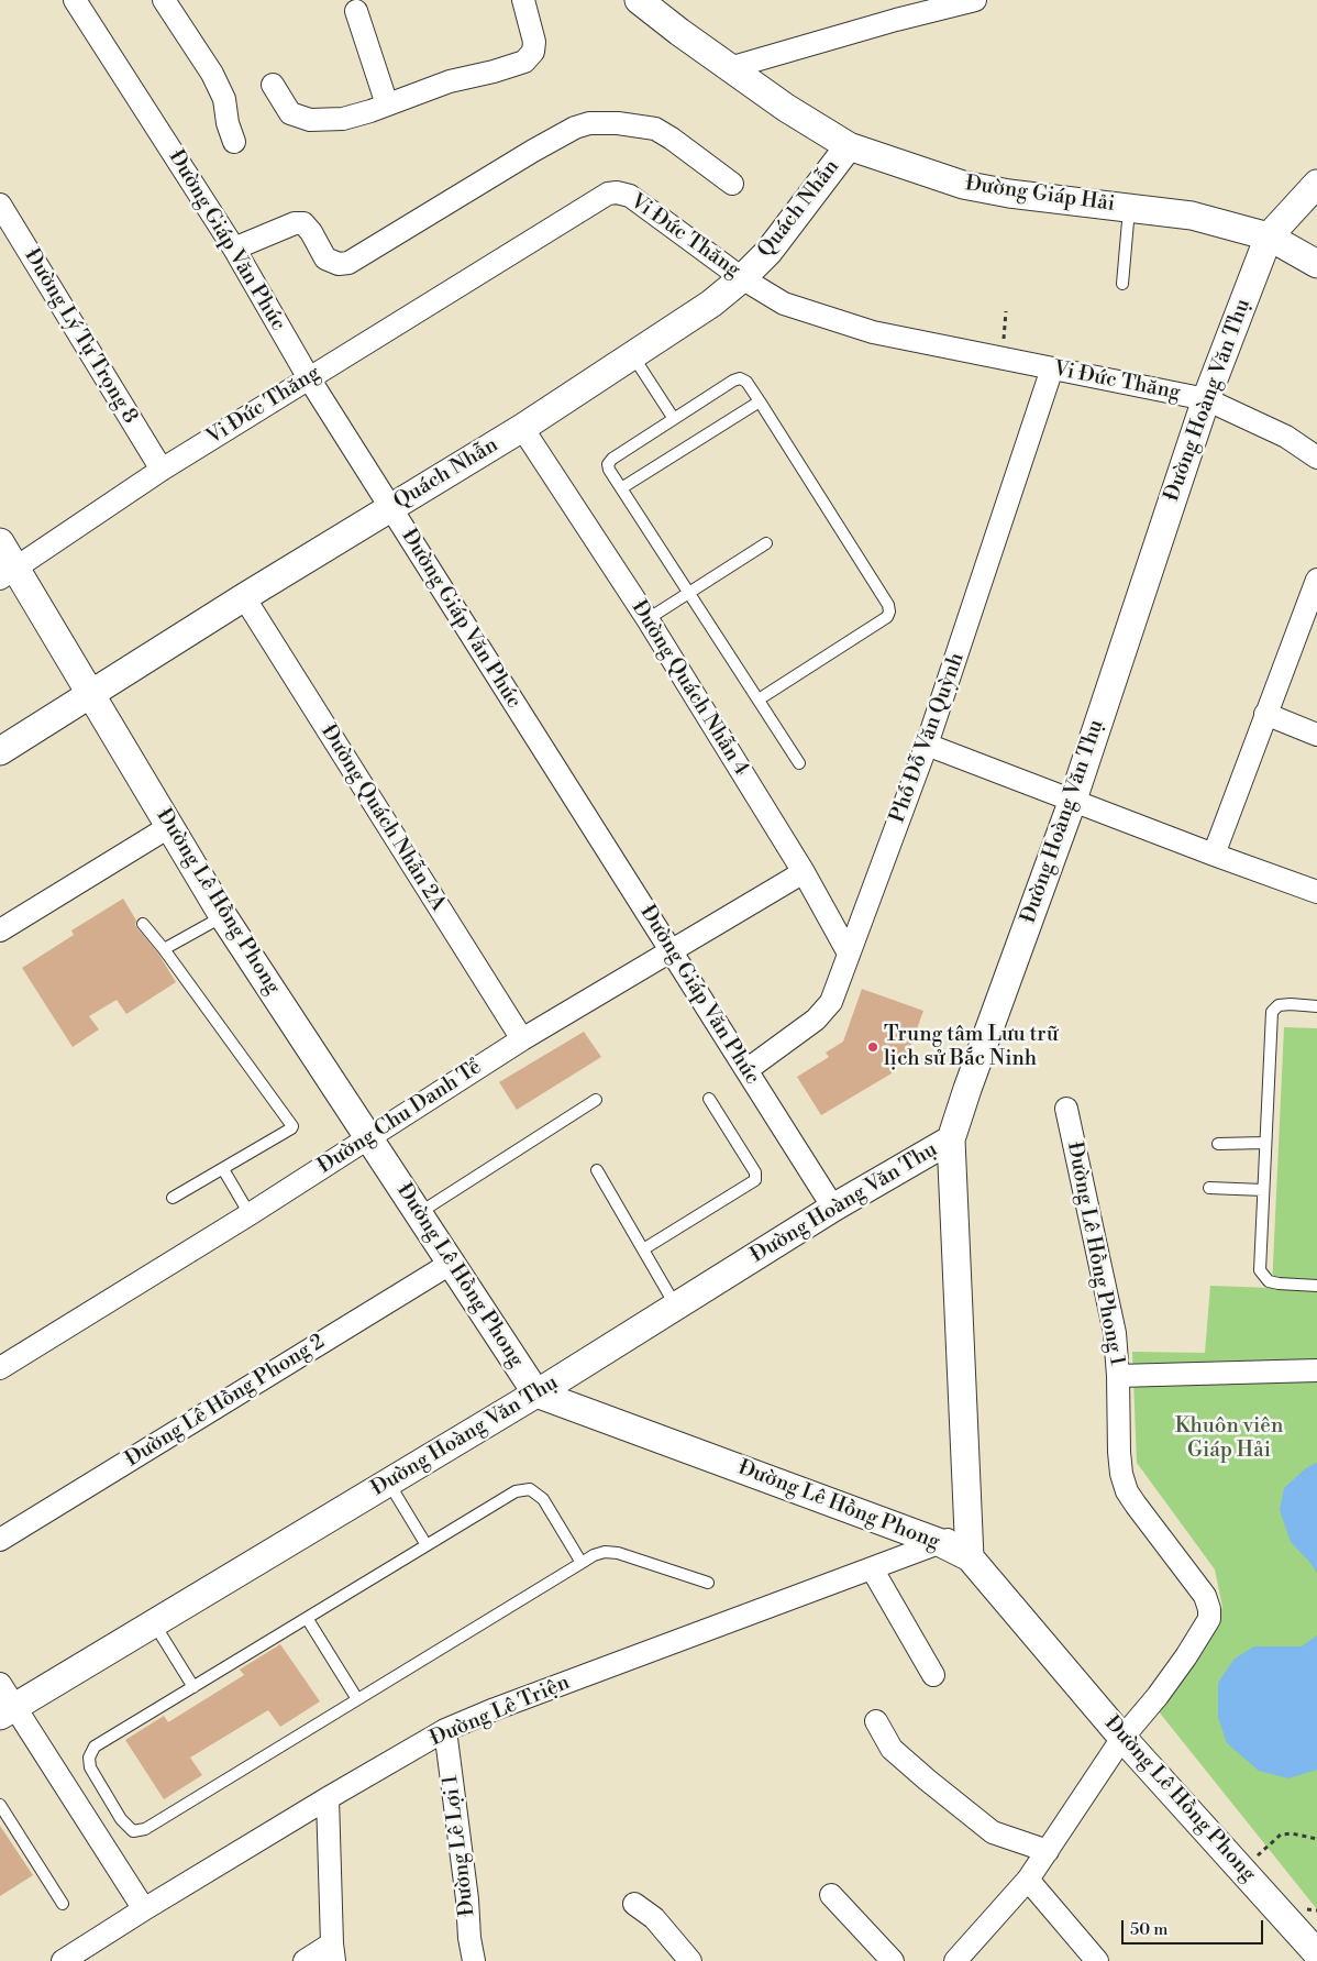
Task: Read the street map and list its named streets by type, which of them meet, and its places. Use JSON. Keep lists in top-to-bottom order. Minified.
{"streets":{"street":["Đường Giáp Hải","Quách Nhẫn","Vi Đức Thăng","Đường Giáp Văn Phúc","Đường Lý Tự Trọng 8","Đường Hoàng Văn Thụ","Đường Quách Nhẫn 4","Phố Đỗ Văn Quỳnh","Đường Quách Nhẫn 2A","Đường Lê Hồng Phong","Đường Chu Danh Tể","Đường Lê Hồng Phong 1","Đường Lê Hồng Phong 2","Đường Lê Triện","Đường Lê Lợi 1"]},"crossings":[["Đường Giáp Hải","Quách Nhẫn"],["Đường Giáp Hải","Đường Hoàng Văn Thụ"],["Quách Nhẫn","Vi Đức Thăng"],["Quách Nhẫn","Đường Giáp Văn Phúc"],["Quách Nhẫn","Đường Quách Nhẫn 4"],["Quách Nhẫn","Đường Quách Nhẫn 2A"],["Quách Nhẫn","Đường Lê Hồng Phong"],["Vi Đức Thăng","Đường Giáp Văn Phúc"],["Vi Đức Thăng","Đường Lý Tự Trọng 8"],["Vi Đức Thăng","Đường Hoàng Văn Thụ"],["Vi Đức Thăng","Phố Đỗ Văn Quỳnh"],["Vi Đức Thăng","Đường Lê Hồng Phong"],["Đường Giáp Văn Phúc","Đường Hoàng Văn Thụ"],["Đường Giáp Văn Phúc","Phố Đỗ Văn Quỳnh"],["Đường Giáp Văn Phúc","Đường Chu Danh Tể"],["Đường Hoàng Văn Thụ","Đường Lê Hồng Phong"],["Đường Quách Nhẫn 4","Phố Đỗ Văn Quỳnh"],["Đường Quách Nhẫn 4","Đường Chu Danh Tể"],["Đường Quách Nhẫn 2A","Đường Chu Danh Tể"],["Đường Lê Hồng Phong","Đường Chu Danh Tể"],["Đường Lê Hồng Phong","Đường Lê Hồng Phong 1"],["Đường Lê Hồng Phong","Đường Lê Hồng Phong 2"],["Đường Lê Hồng Phong","Đường Lê Triện"],["Đường Lê Triện","Đường Lê Lợi 1"]],"parks":["Khuôn viên Giáp Hải"],"places":["Trung tâm Lưu trữ lịch sử Bắc Ninh"],"scale_bar":"50 m"}
